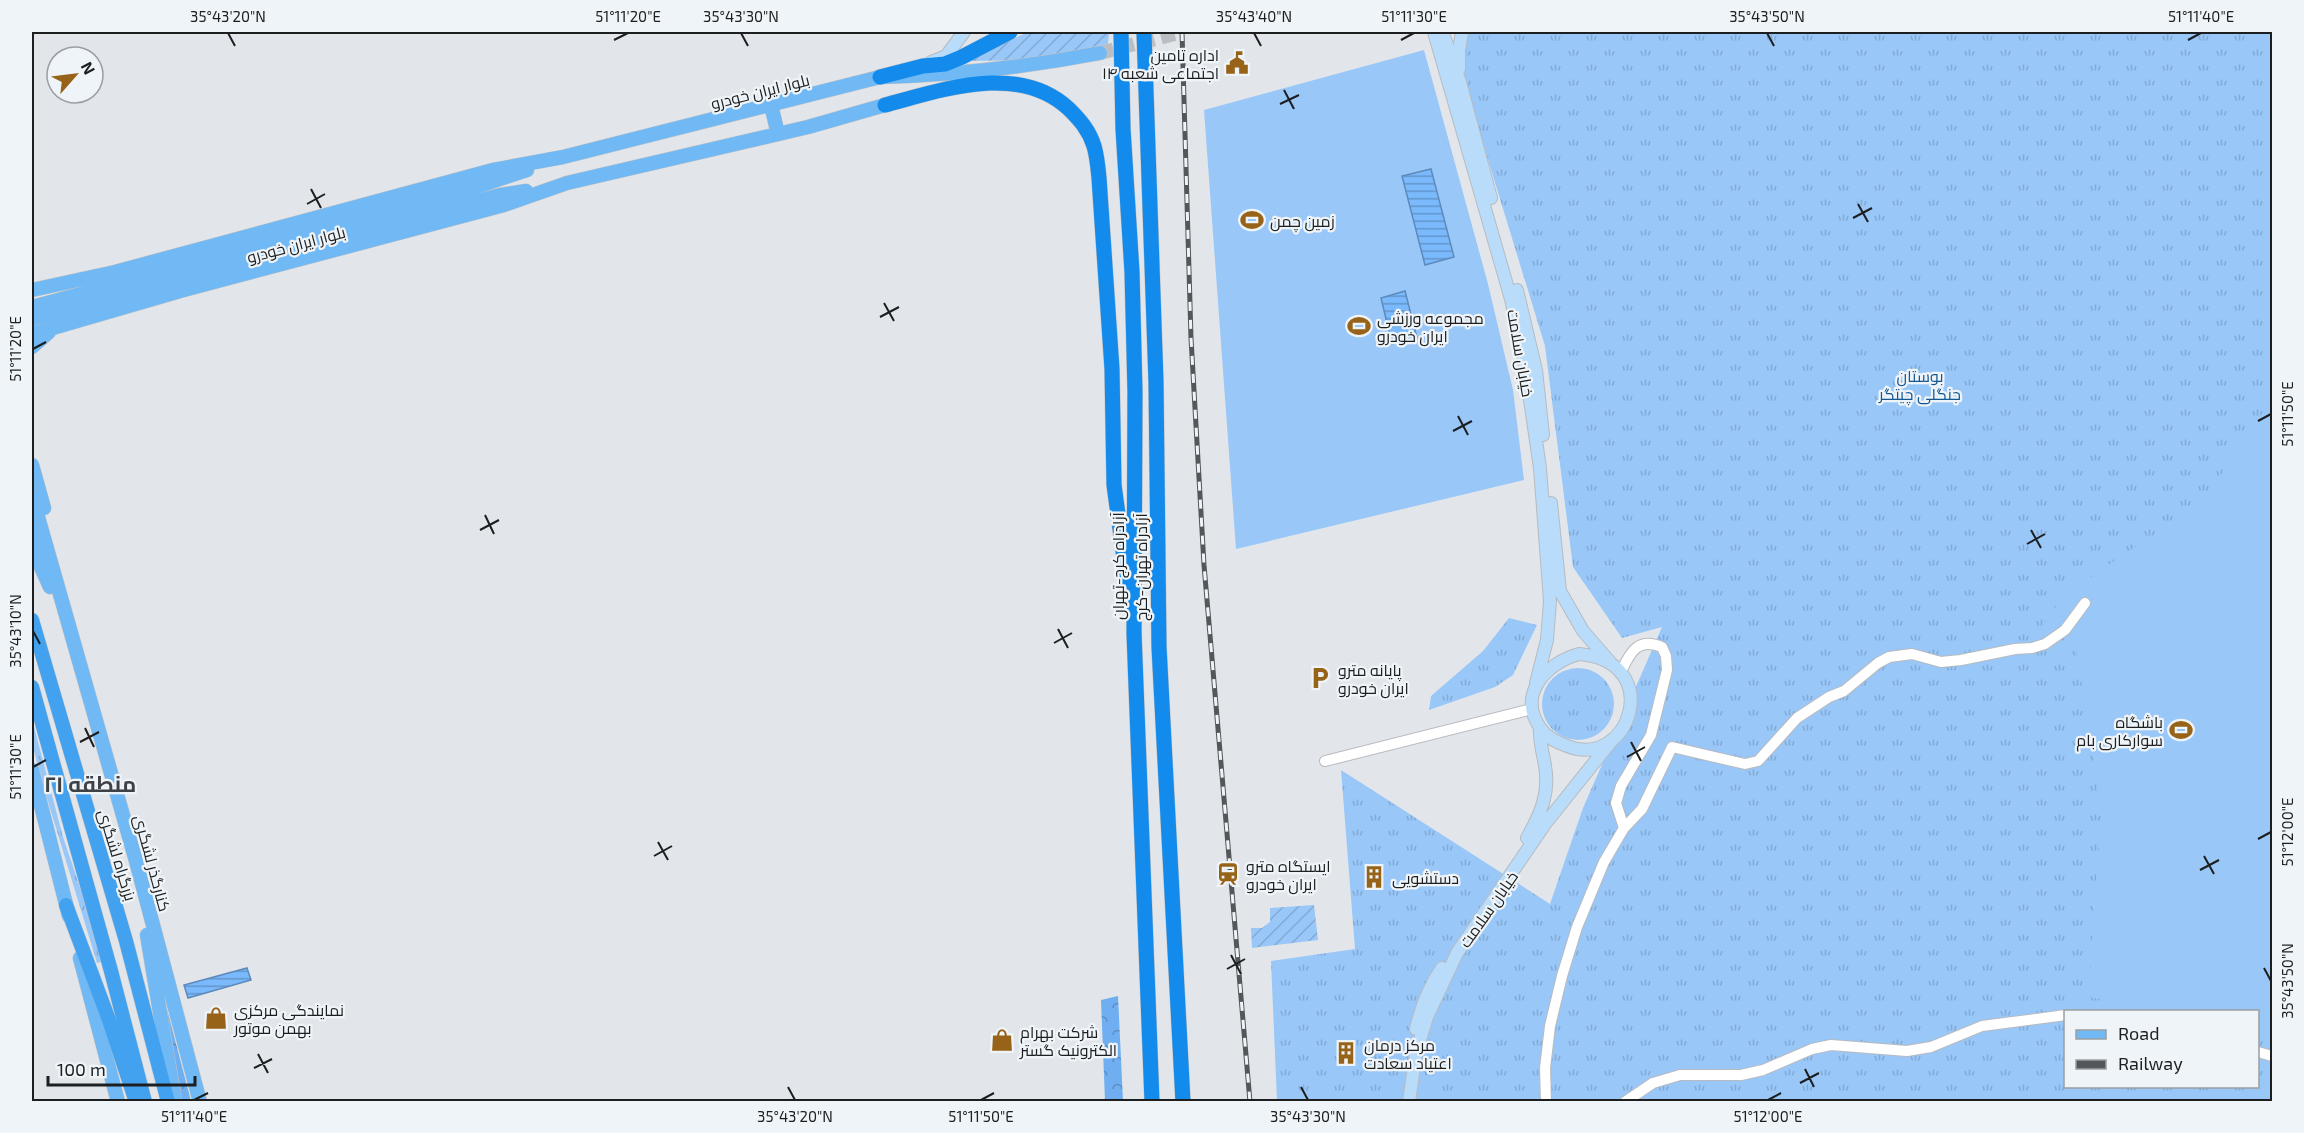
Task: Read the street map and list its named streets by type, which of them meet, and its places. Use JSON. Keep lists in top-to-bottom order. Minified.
{"streets":{"highway":["آزادراه کرج-تهران","آزادراه تهران-کرج","بزرگراه لشگری"],"main road":["بلوار ایران خودرو","خیابان سلامت","کنارگذر لشگری"]},"districts":["منطقه ۲۱"],"parks":["بوستان جنگلی چیتگر"],"places":{"public building":["اداره تامین اجتماعی شعبه ۱۴"],"sports":["زمین چمن","مجموعه ورزشی ایران خودرو","باشگاه سوارکاری بام"],"parking":["پایانه مترو ایران خودرو"],"station":["ایستگاه مترو ایران خودرو"],"building":["دستشویی","مرکز درمان اعتیاد سعادت"],"shop":["نمایندگی مرکزی بهمن موتور","شرکت بهرام الکترونیک گستر"]},"legend":["Road","Railway"],"scale_bar":"100 m","north":"top right","coordinates":["35°43'20\"N","51°11'20\"E","35°43'30\"N","35°43'40\"N","51°11'30\"E","35°43'50\"N","51°11'40\"E","51°11'50\"E","35°43'10\"N","51°12'00\"E"]}
